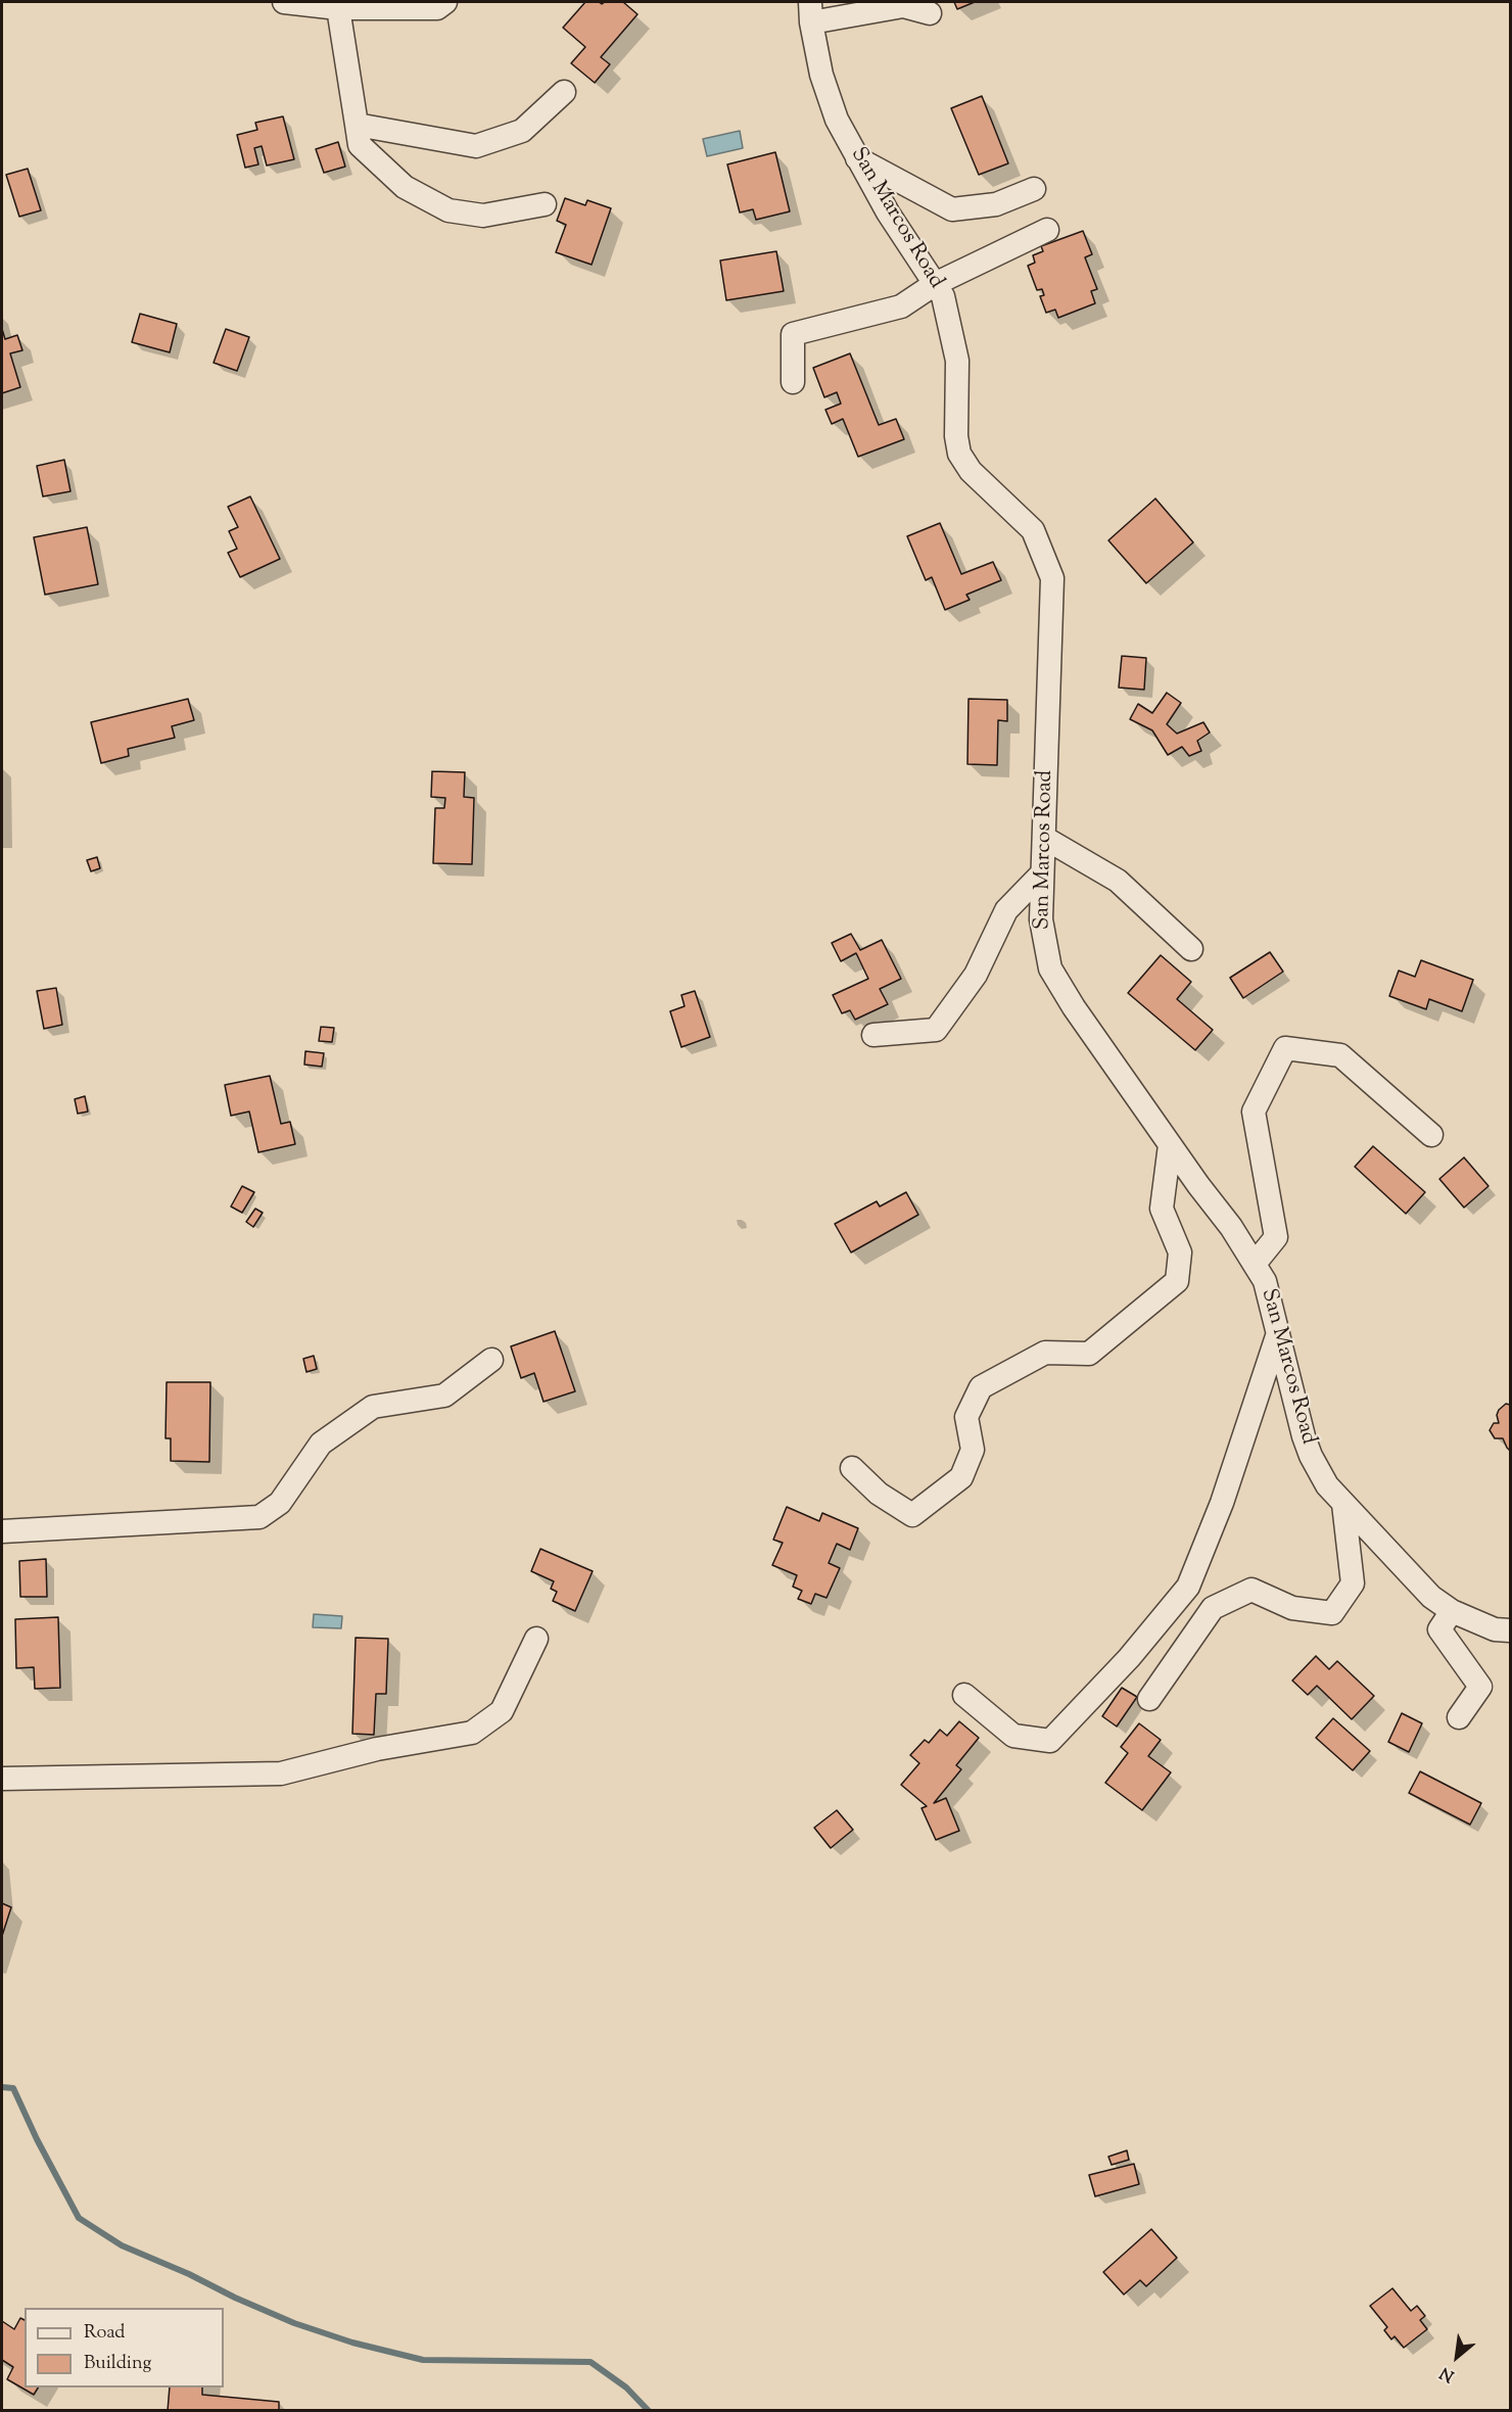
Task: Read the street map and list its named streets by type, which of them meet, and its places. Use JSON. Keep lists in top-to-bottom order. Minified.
{"streets":{"street":["San Marcos Road"]},"legend":["Road","Building"],"north":"bottom left"}
